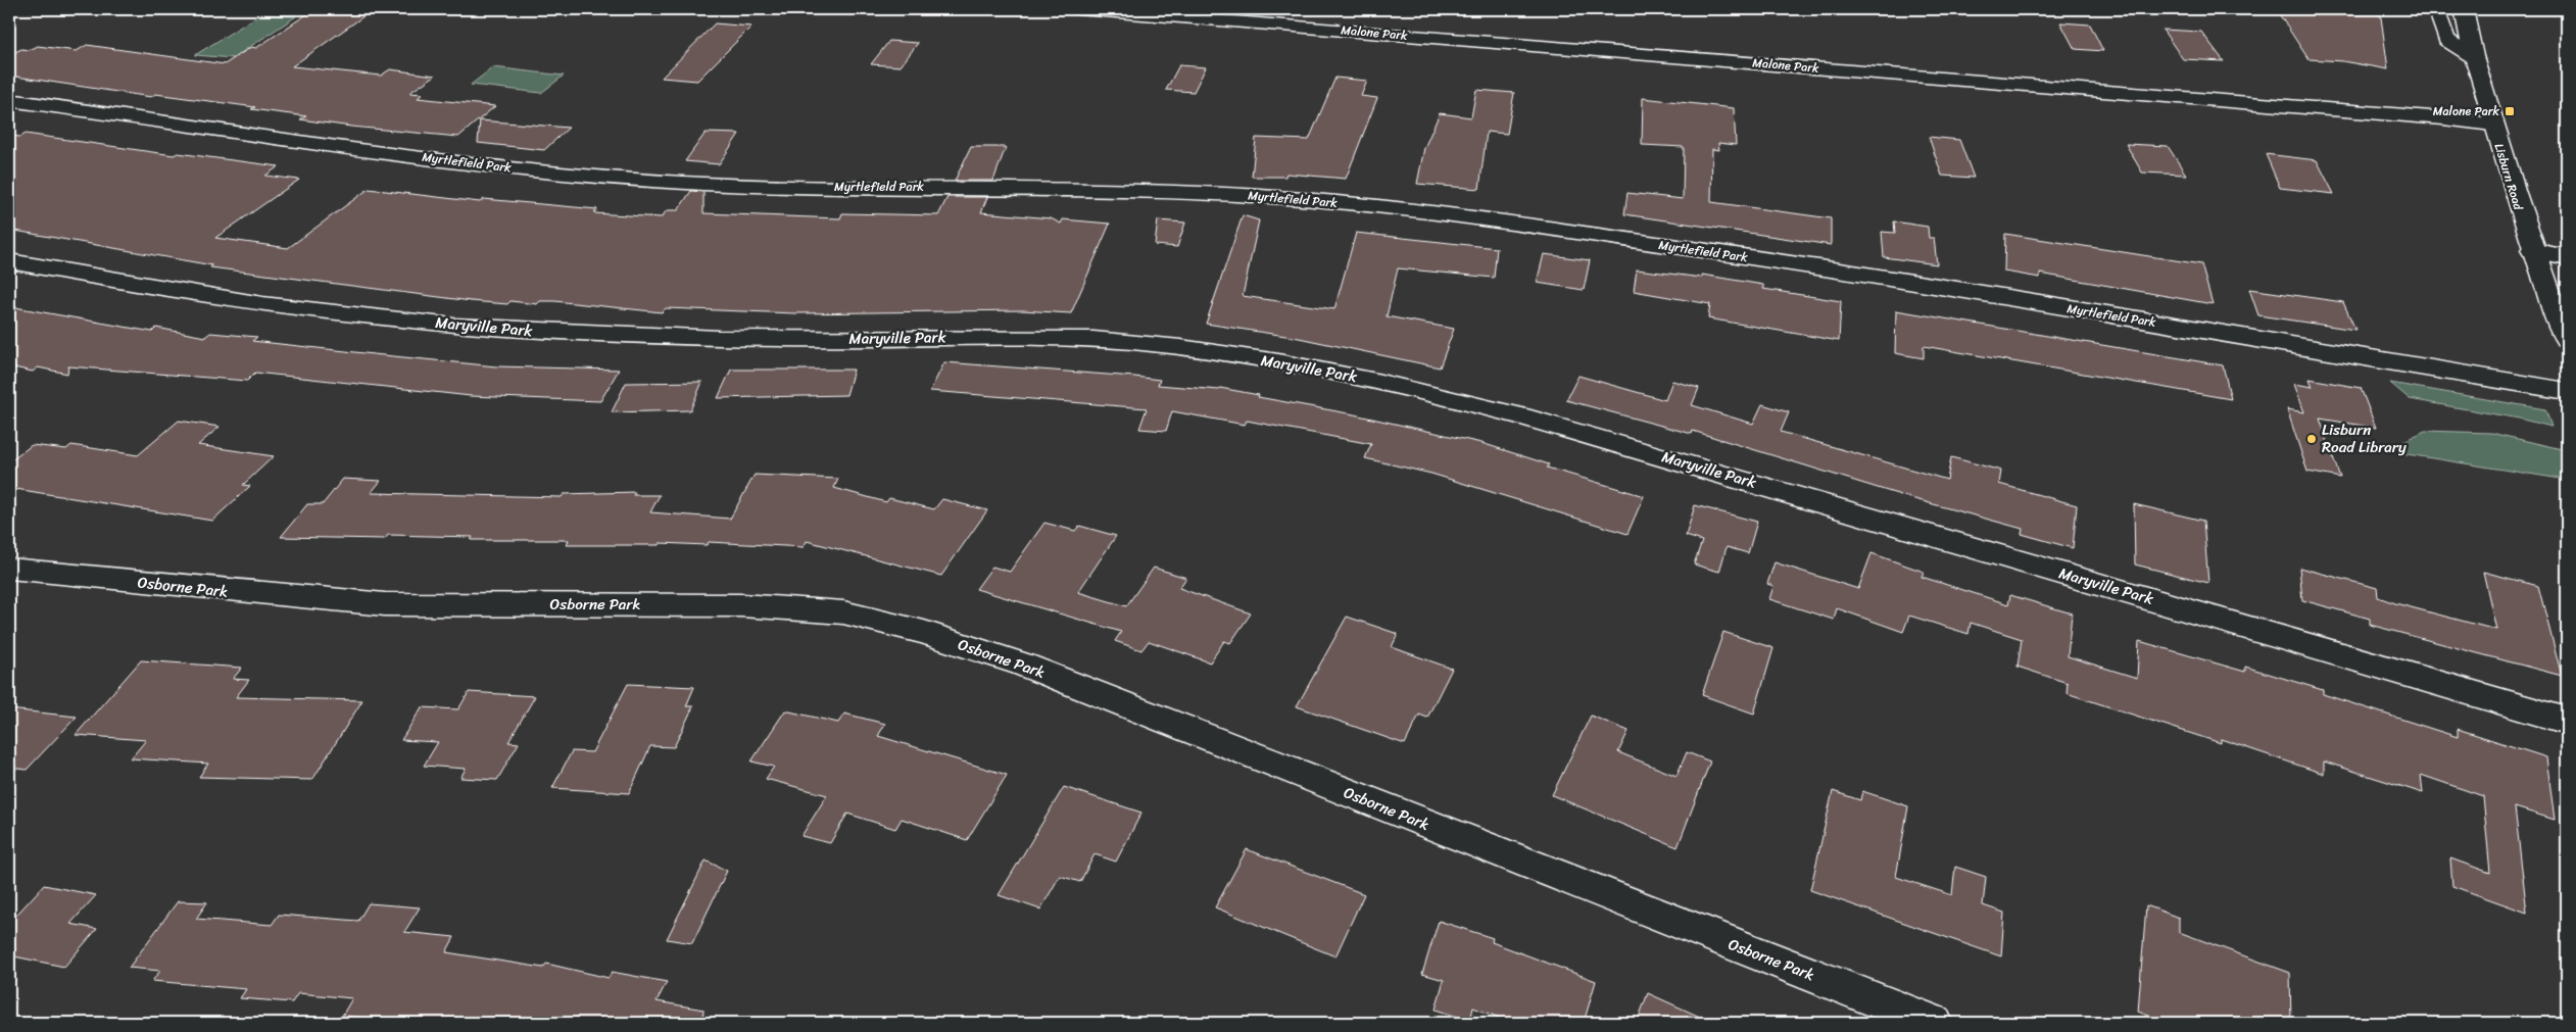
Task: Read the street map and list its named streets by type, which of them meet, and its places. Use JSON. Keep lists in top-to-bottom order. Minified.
{"streets":{"street":["Malone Park","Myrtlefield Park","Lisburn Road","Maryville Park","Osborne Park"]},"crossings":[["Malone Park","Lisburn Road"]],"places":{"transit":["Malone Park"],"other":["Lisburn Road Library"]}}
